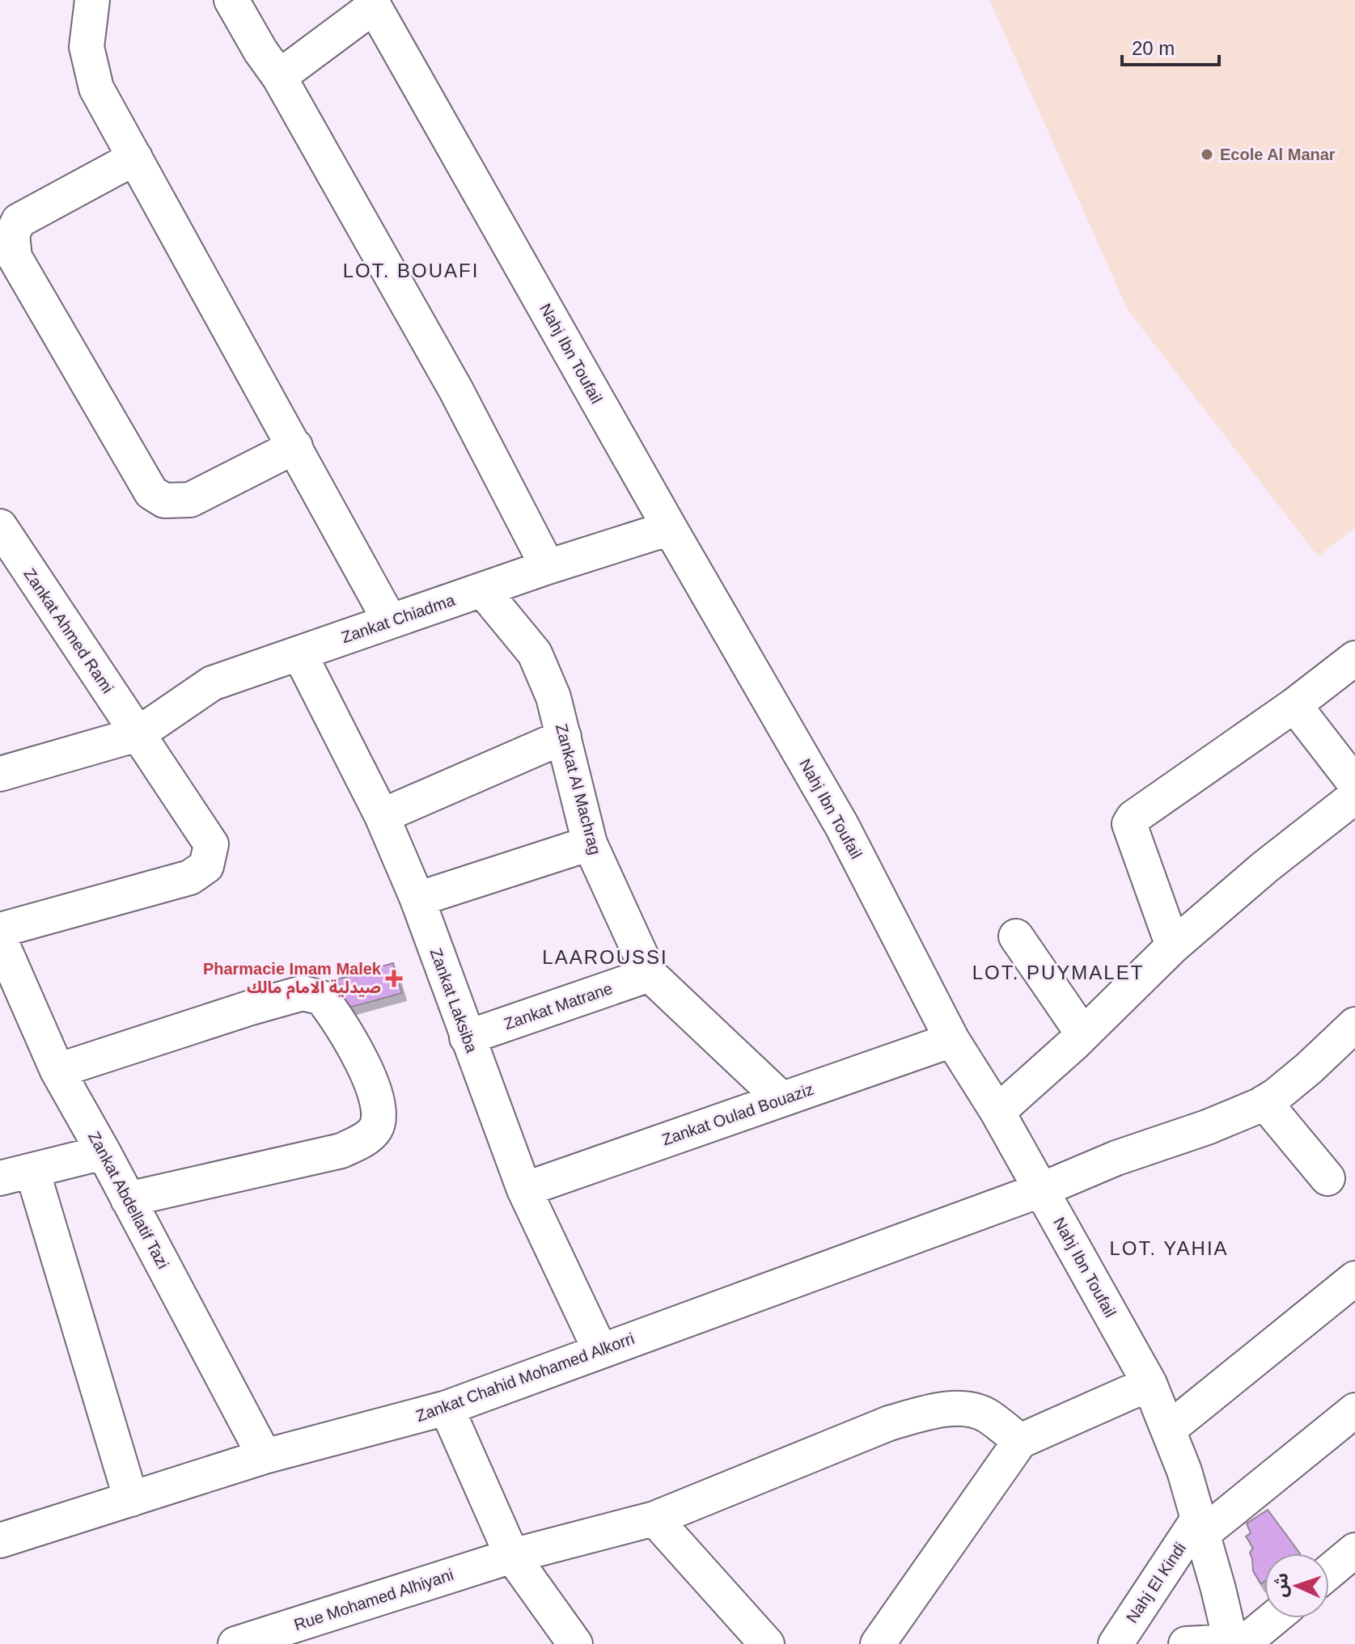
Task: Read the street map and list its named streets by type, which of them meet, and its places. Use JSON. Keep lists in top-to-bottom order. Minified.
{"streets":{"street":["Nahj Ibn Toufail","Zankat Chiadma","Zankat Ahmed Rami","Zankat Al Machrag","Zankat Laksiba","Zankat Matrane","Zankat Oulad Bouaziz","Zankat Abdellatif Tazi","Zankat Chahid Mohamed Alkorri","Nahj El Kindi","Rue Mohamed Alhiyani"]},"crossings":[["Nahj Ibn Toufail","Zankat Chiadma"],["Nahj Ibn Toufail","Zankat Oulad Bouaziz"],["Nahj Ibn Toufail","Zankat Chahid Mohamed Alkorri"],["Nahj Ibn Toufail","Nahj El Kindi"],["Zankat Chiadma","Zankat Ahmed Rami"],["Zankat Chiadma","Zankat Al Machrag"],["Zankat Chiadma","Zankat Laksiba"],["Zankat Al Machrag","Zankat Matrane"],["Zankat Al Machrag","Zankat Oulad Bouaziz"],["Zankat Laksiba","Zankat Matrane"],["Zankat Laksiba","Zankat Oulad Bouaziz"],["Zankat Laksiba","Zankat Chahid Mohamed Alkorri"],["Zankat Abdellatif Tazi","Zankat Chahid Mohamed Alkorri"]],"districts":["LOT. BOUAFI","LAAROUSSI","LOT. PUYMALET","LOT. YAHIA"],"places":{"other":["Ecole Al Manar"],"health":["Pharmacie Imam Malek صيدلية الامام مالك"]},"scale_bar":"20 m","north":"left"}
